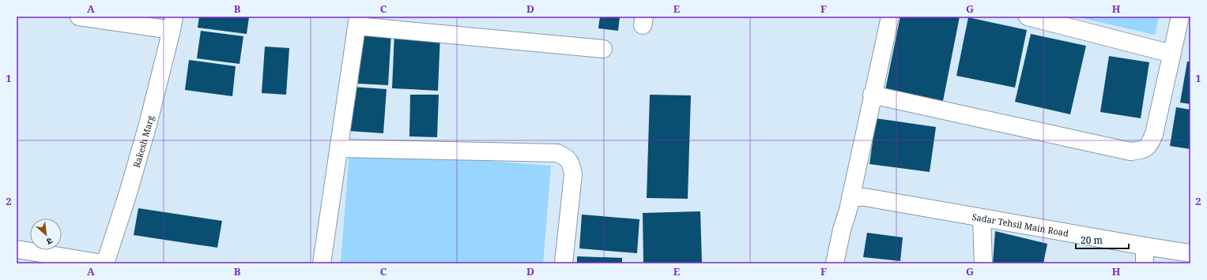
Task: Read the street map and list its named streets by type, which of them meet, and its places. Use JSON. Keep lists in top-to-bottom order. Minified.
{"streets":{"street":["Rakesh Marg","Sadar Tehsil Main Road"]},"scale_bar":"20 m","north":"bottom right","grid":{"columns":["A","B","C","D","E","F","G","H"],"rows":["1","2"]}}
